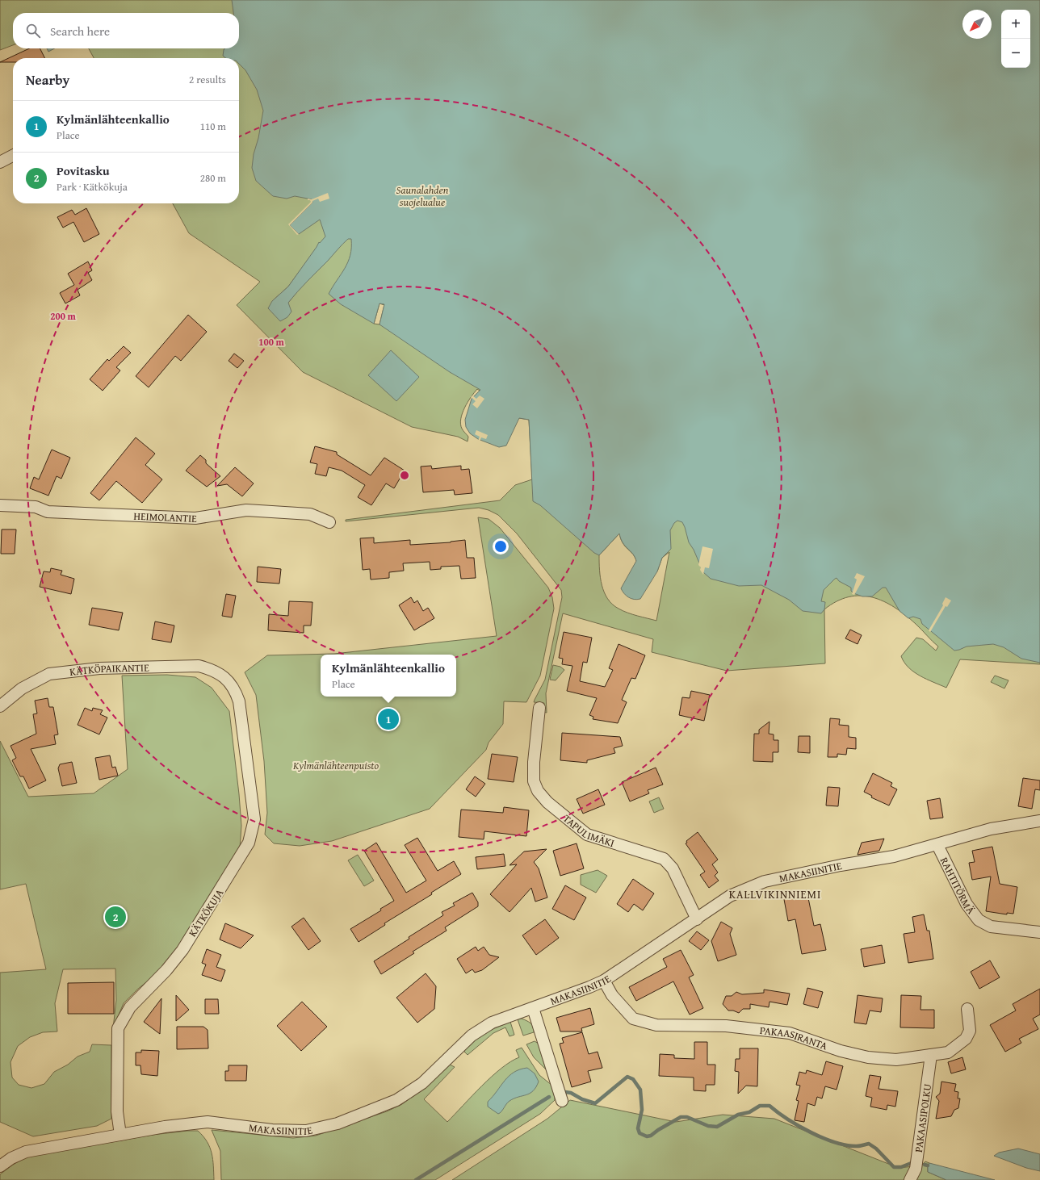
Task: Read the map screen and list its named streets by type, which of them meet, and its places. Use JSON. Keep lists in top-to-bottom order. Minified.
{"streets":{"street":["HEIMOLANTIE","KÄTKÖPAIKANTIE","TAPULIMÄKI","MAKASIINITIE","RAHTITÖRMÄ","KÄTKÖKUJA","PAKAASIRANTA","PAKAASIPOLKU"]},"crossings":[["KÄTKÖPAIKANTIE","KÄTKÖKUJA"],["TAPULIMÄKI","MAKASIINITIE"],["MAKASIINITIE","RAHTITÖRMÄ"],["MAKASIINITIE","KÄTKÖKUJA"],["MAKASIINITIE","PAKAASIRANTA"],["PAKAASIRANTA","PAKAASIPOLKU"]],"districts":["KALLVIKINNIEMI"],"parks":["Saunalahden suojelualue","Kylmänlähteenpuisto"],"north":"bottom left","page":{"map_buttons":["+","−"],"search":"Search here","heading":["Nearby","2 results"],"list":[{"mark":"1","name":"Kylmänlähteenkallio","note":"Place","value":"110 m"},{"mark":"2","name":"Povitasku","note":"Park · Kätkökuja","value":"280 m"}],"popup":["Kylmänlähteenkallio","Place"],"pins":["1","2"]},"rings":["200 m","100 m"]}
